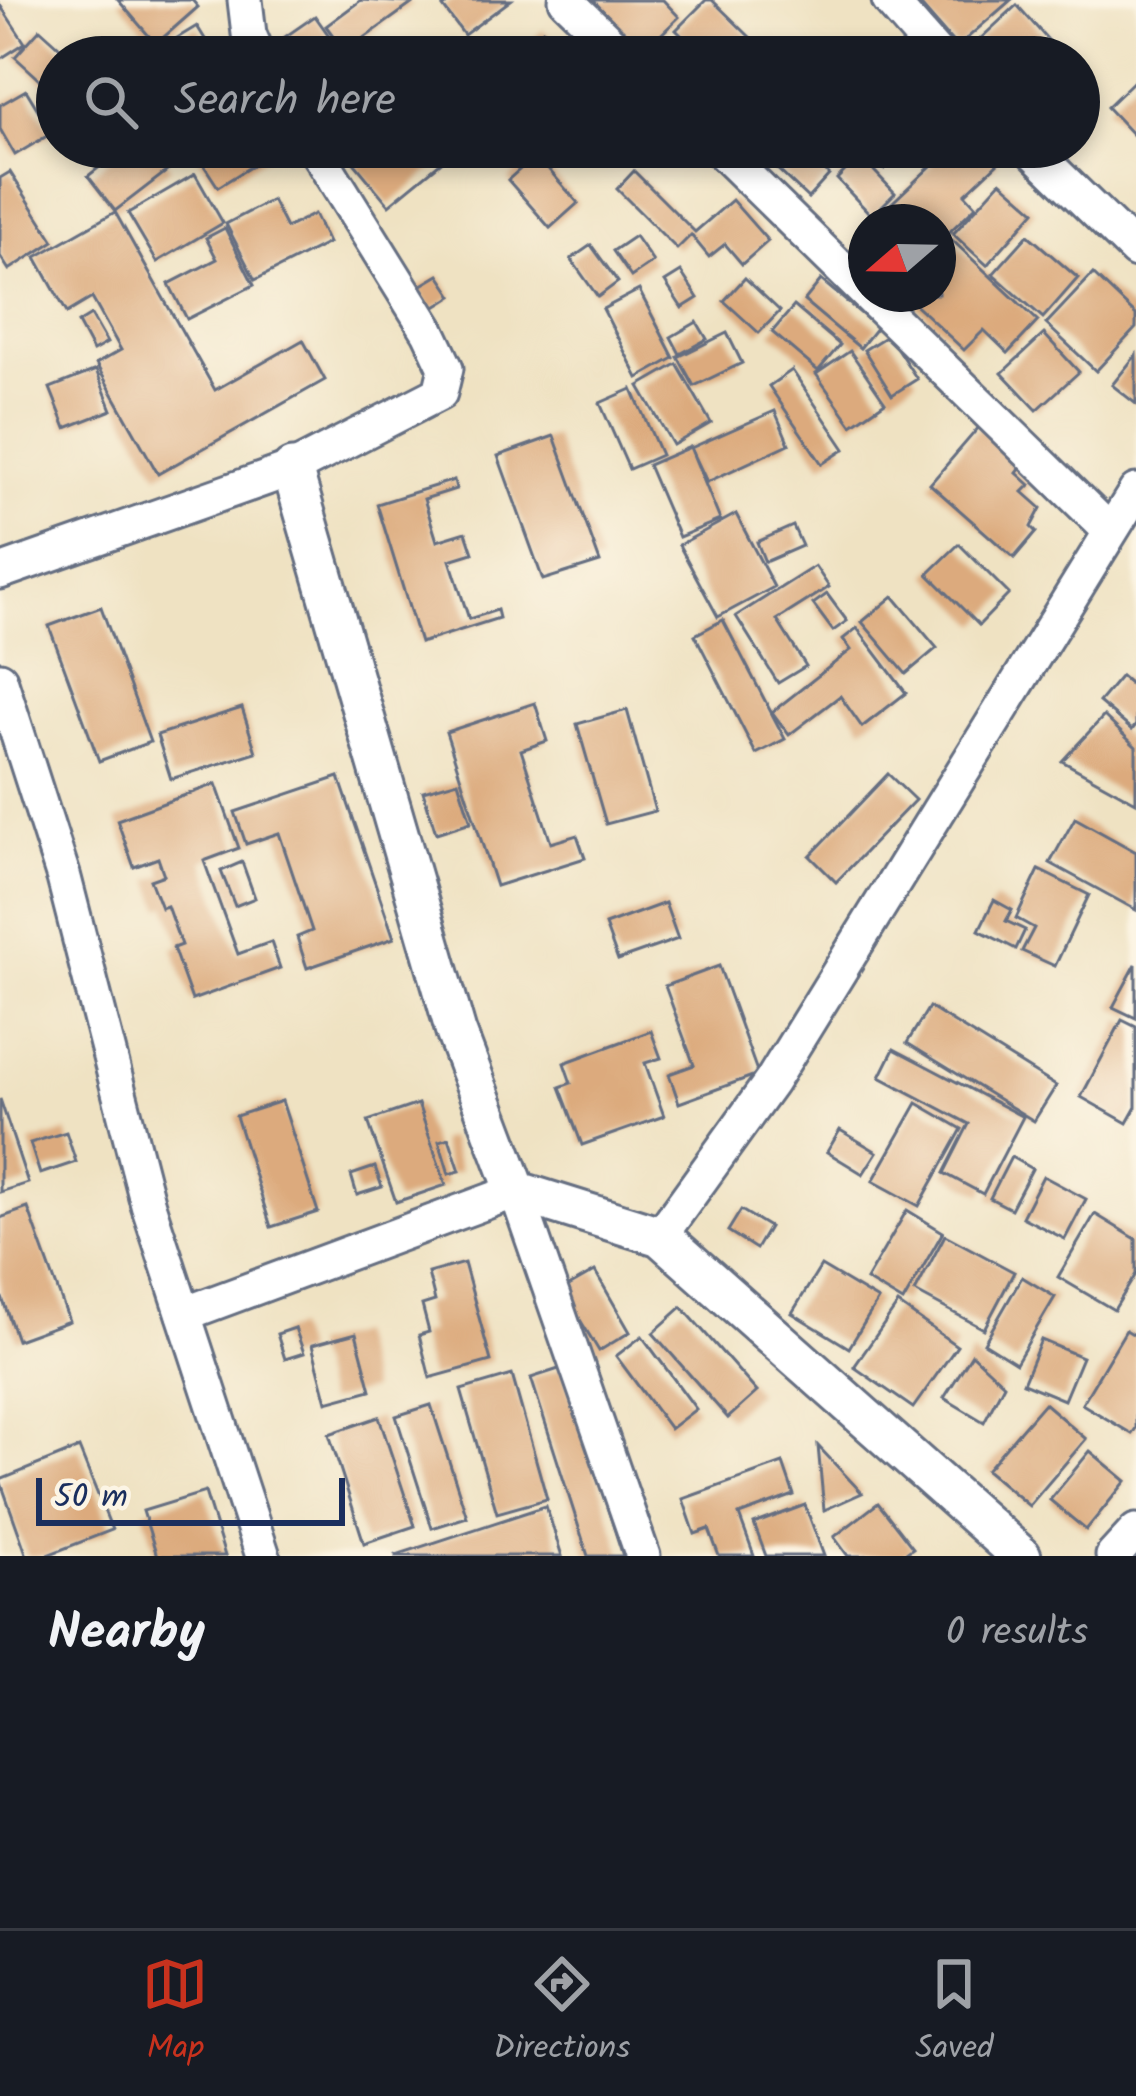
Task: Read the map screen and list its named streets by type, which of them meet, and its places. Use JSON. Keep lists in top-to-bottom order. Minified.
{"scale_bar":"50 m","north":"left","page":{"search":"Search here","scale":"50 m","heading":["Nearby","0 results"],"nav":["Map","Directions","Saved"]}}
